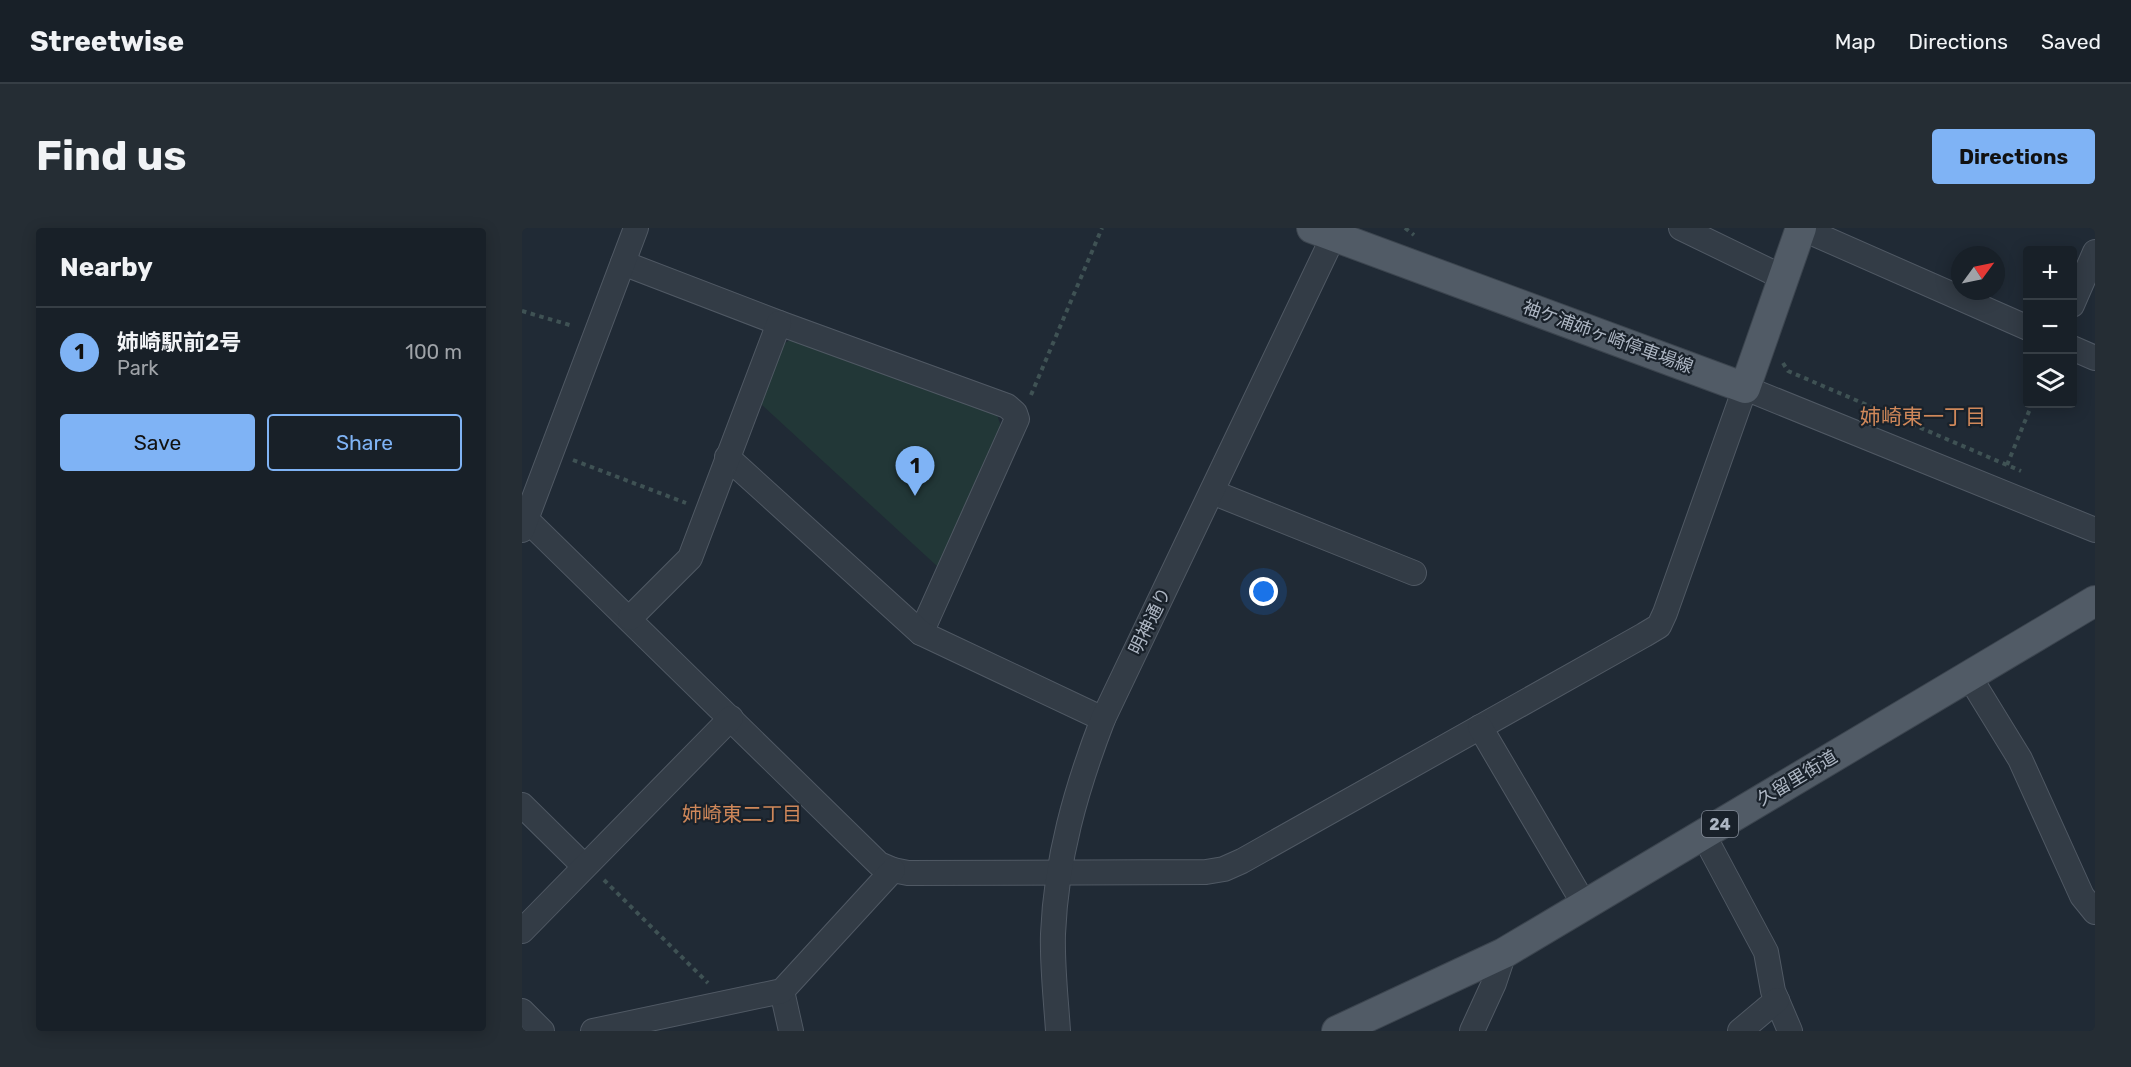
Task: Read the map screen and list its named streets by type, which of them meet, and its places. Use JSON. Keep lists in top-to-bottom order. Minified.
{"streets":{"main road":["袖ケ浦姉ヶ崎停車場線","久留里街道","24"],"street":["明神通り"]},"crossings":[["袖ケ浦姉ヶ崎停車場線","明神通り"]],"districts":["姉崎東一丁目","姉崎東二丁目"],"north":"top right","page":{"header":"Streetwise","nav":["Map","Directions","Saved"],"buttons":["Directions",["Save","Share"]],"title":"Find us","heading":"Nearby","map_buttons":["+","−"],"list":[{"mark":"1","name":"姉崎駅前2号","note":"Park","value":"100 m"}],"pins":"1"}}
